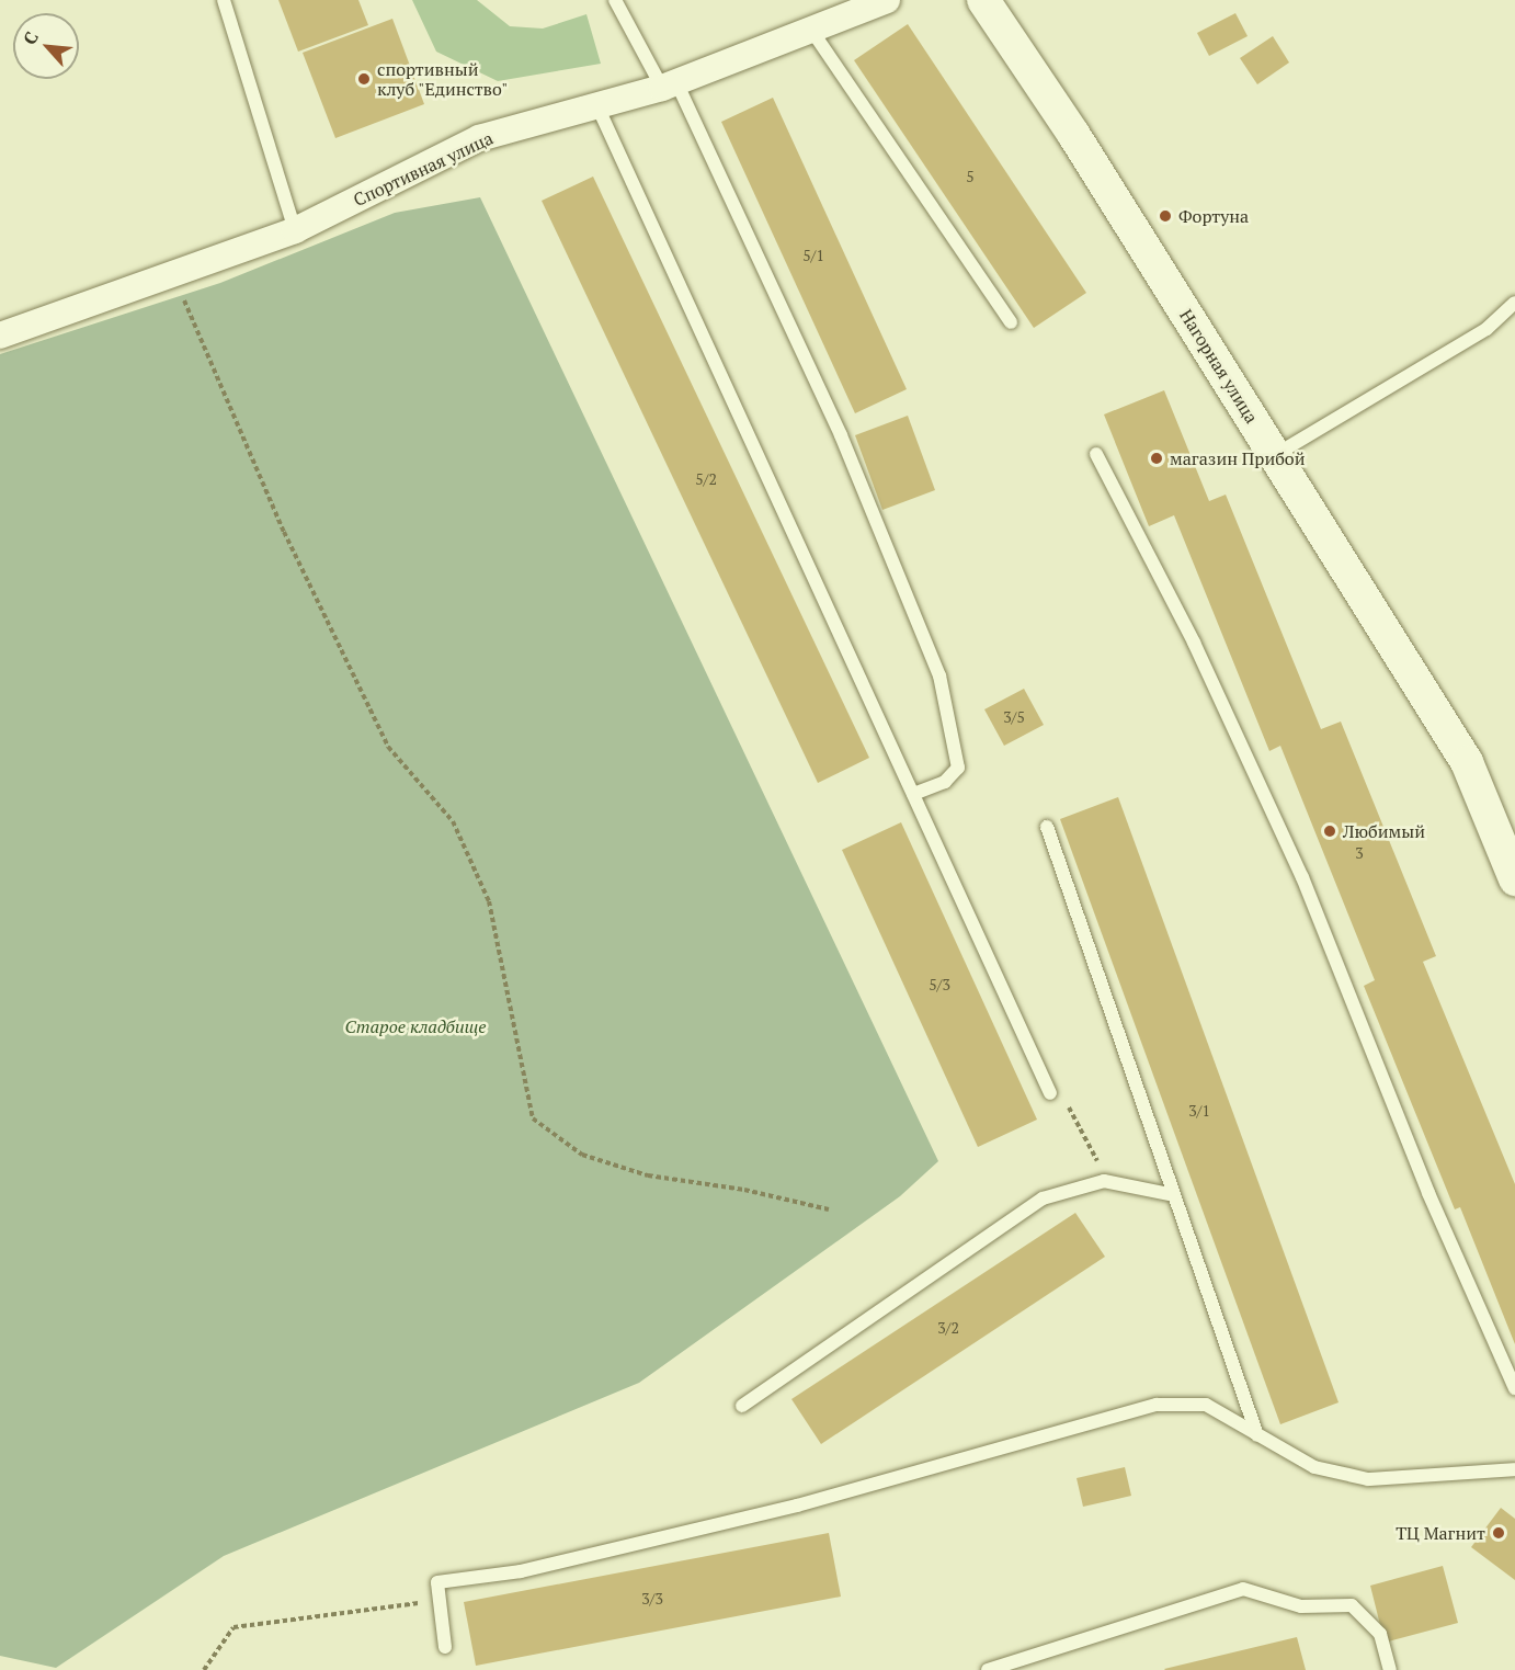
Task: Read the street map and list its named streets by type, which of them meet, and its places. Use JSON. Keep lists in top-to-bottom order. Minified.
{"streets":{"street":["Спортивная улица","Нагорная улица"]},"parks":["Старое кладбище"],"places":["спортивный клуб \"Единство\"","Фортуна","магазин Прибой","Любимый","ТЦ Магнит"],"house_numbers":["5","5/1","5/2","3/5","3","5/3","3/1","3/2","3/3"],"north":"top left"}
